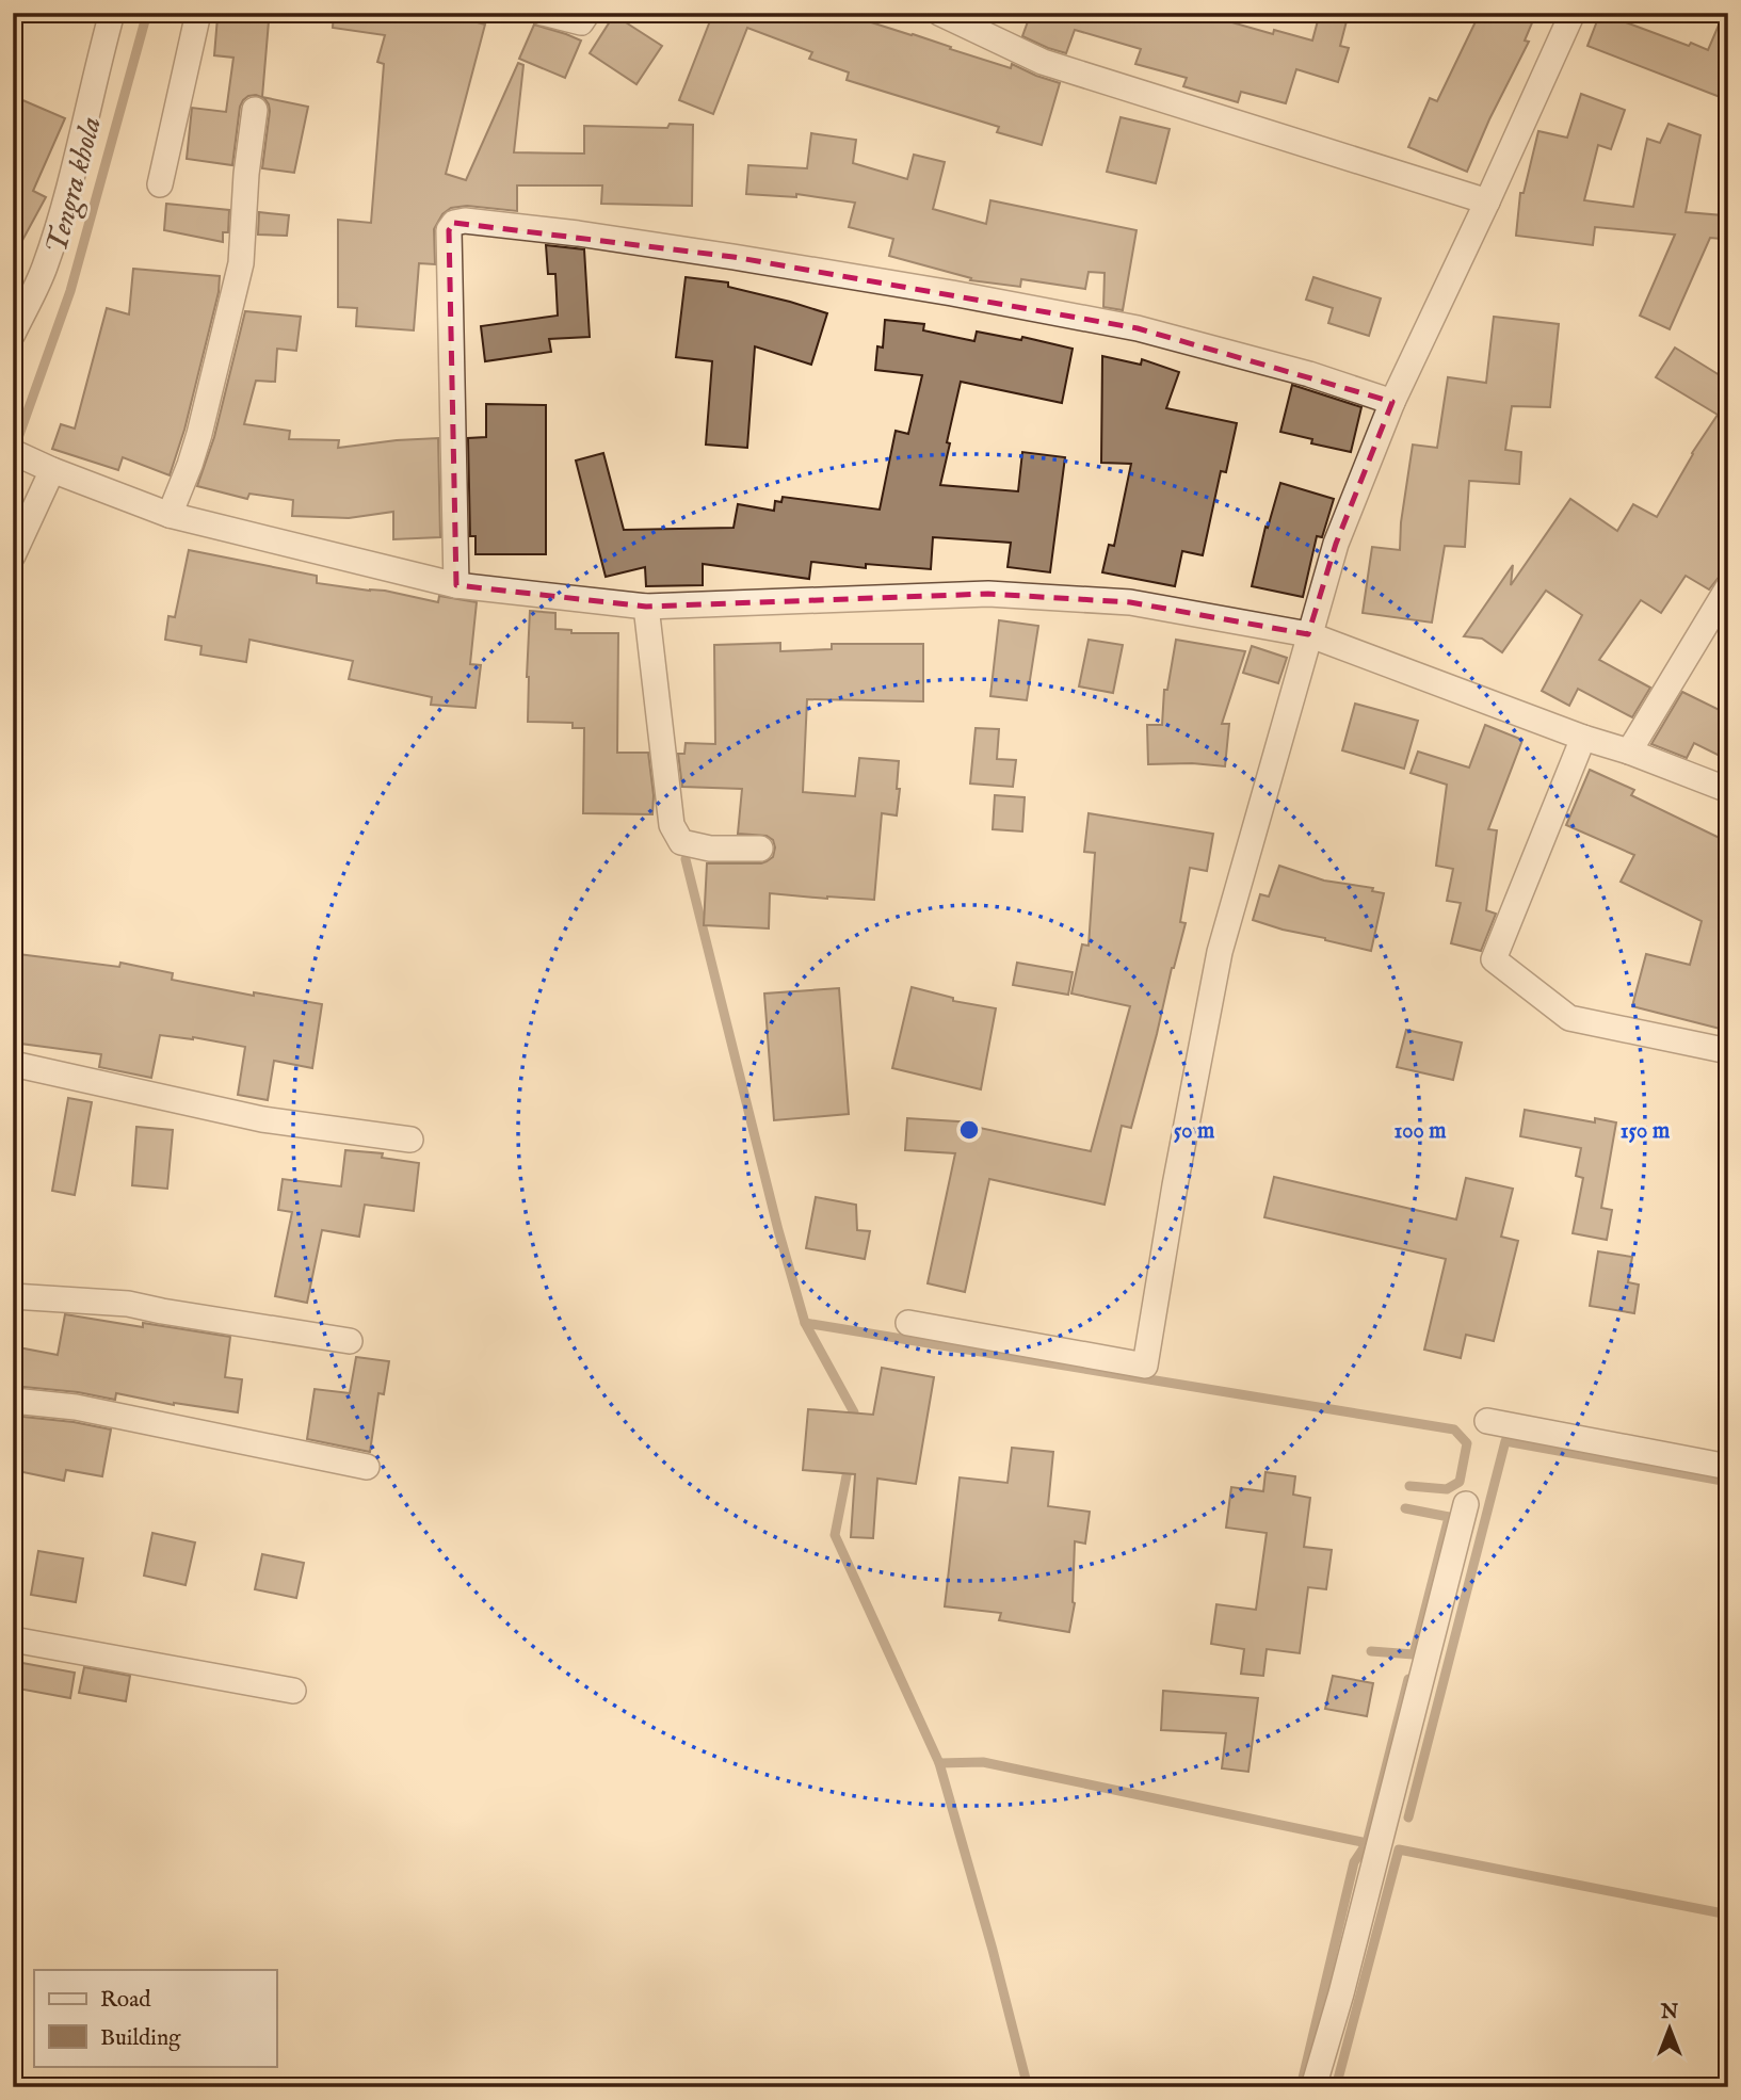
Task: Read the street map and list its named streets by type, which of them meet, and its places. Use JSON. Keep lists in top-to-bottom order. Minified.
{"water":["Tengra khola"],"legend":["Road","Building"],"north":"top","rings":["50 m","100 m","150 m"]}
